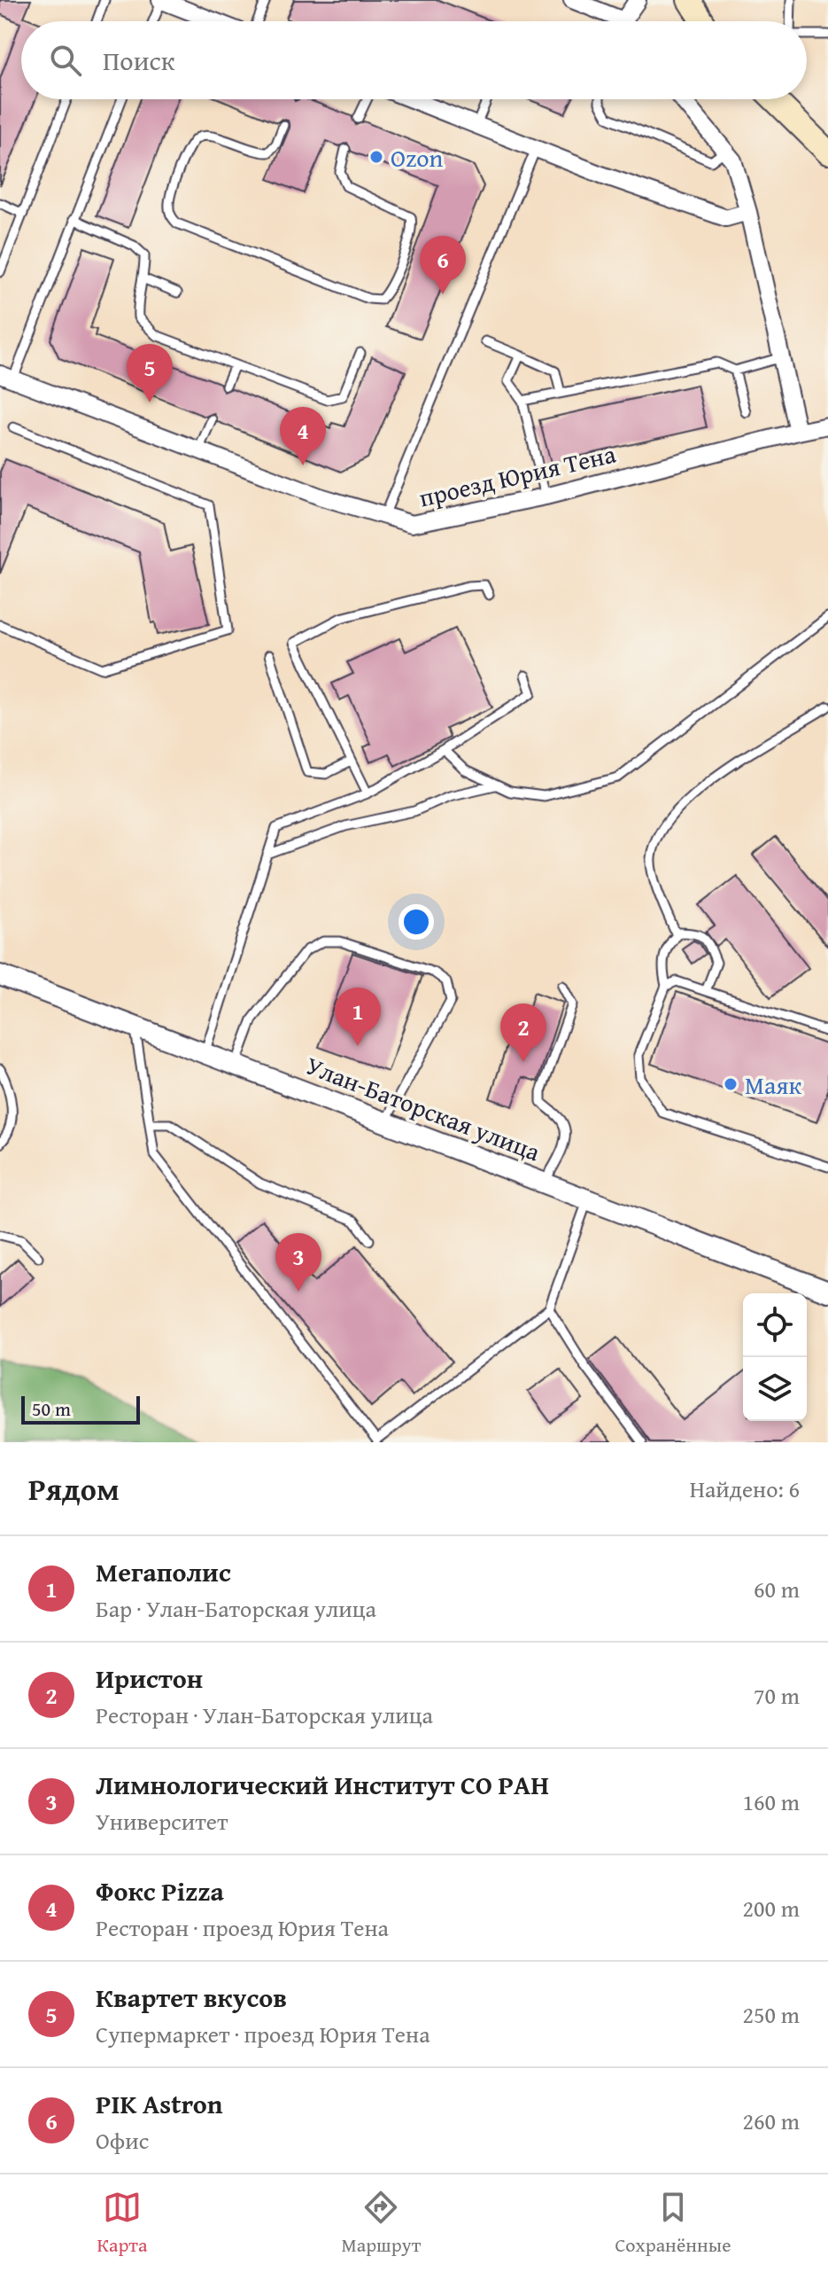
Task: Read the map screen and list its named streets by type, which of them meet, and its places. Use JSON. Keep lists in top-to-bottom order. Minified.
{"streets":{"street":["проезд Юрия Тена","Улан-Баторская улица"]},"places":["Ozon","Маяк"],"scale_bar":"50 m","page":{"search":"Поиск","pins":["6","5","4","1","2","3"],"scale":"50 m","heading":["Рядом","Найдено: 6"],"list":[{"mark":"1","name":"Мегаполис","note":"Бар · Улан-Баторская улица","value":"60 m"},{"mark":"2","name":"Иристон","note":"Ресторан · Улан-Баторская улица","value":"70 m"},{"mark":"3","name":"Лимнологический Институт СО РАН","note":"Университет","value":"160 m"},{"mark":"4","name":"Фокс Pizza","note":"Ресторан · проезд Юрия Тена","value":"200 m"},{"mark":"5","name":"Квартет вкусов","note":"Супермаркет · проезд Юрия Тена","value":"250 m"},{"mark":"6","name":"PIK Astron","note":"Офис","value":"260 m"}],"nav":["Карта","Маршрут","Сохранённые"]}}
